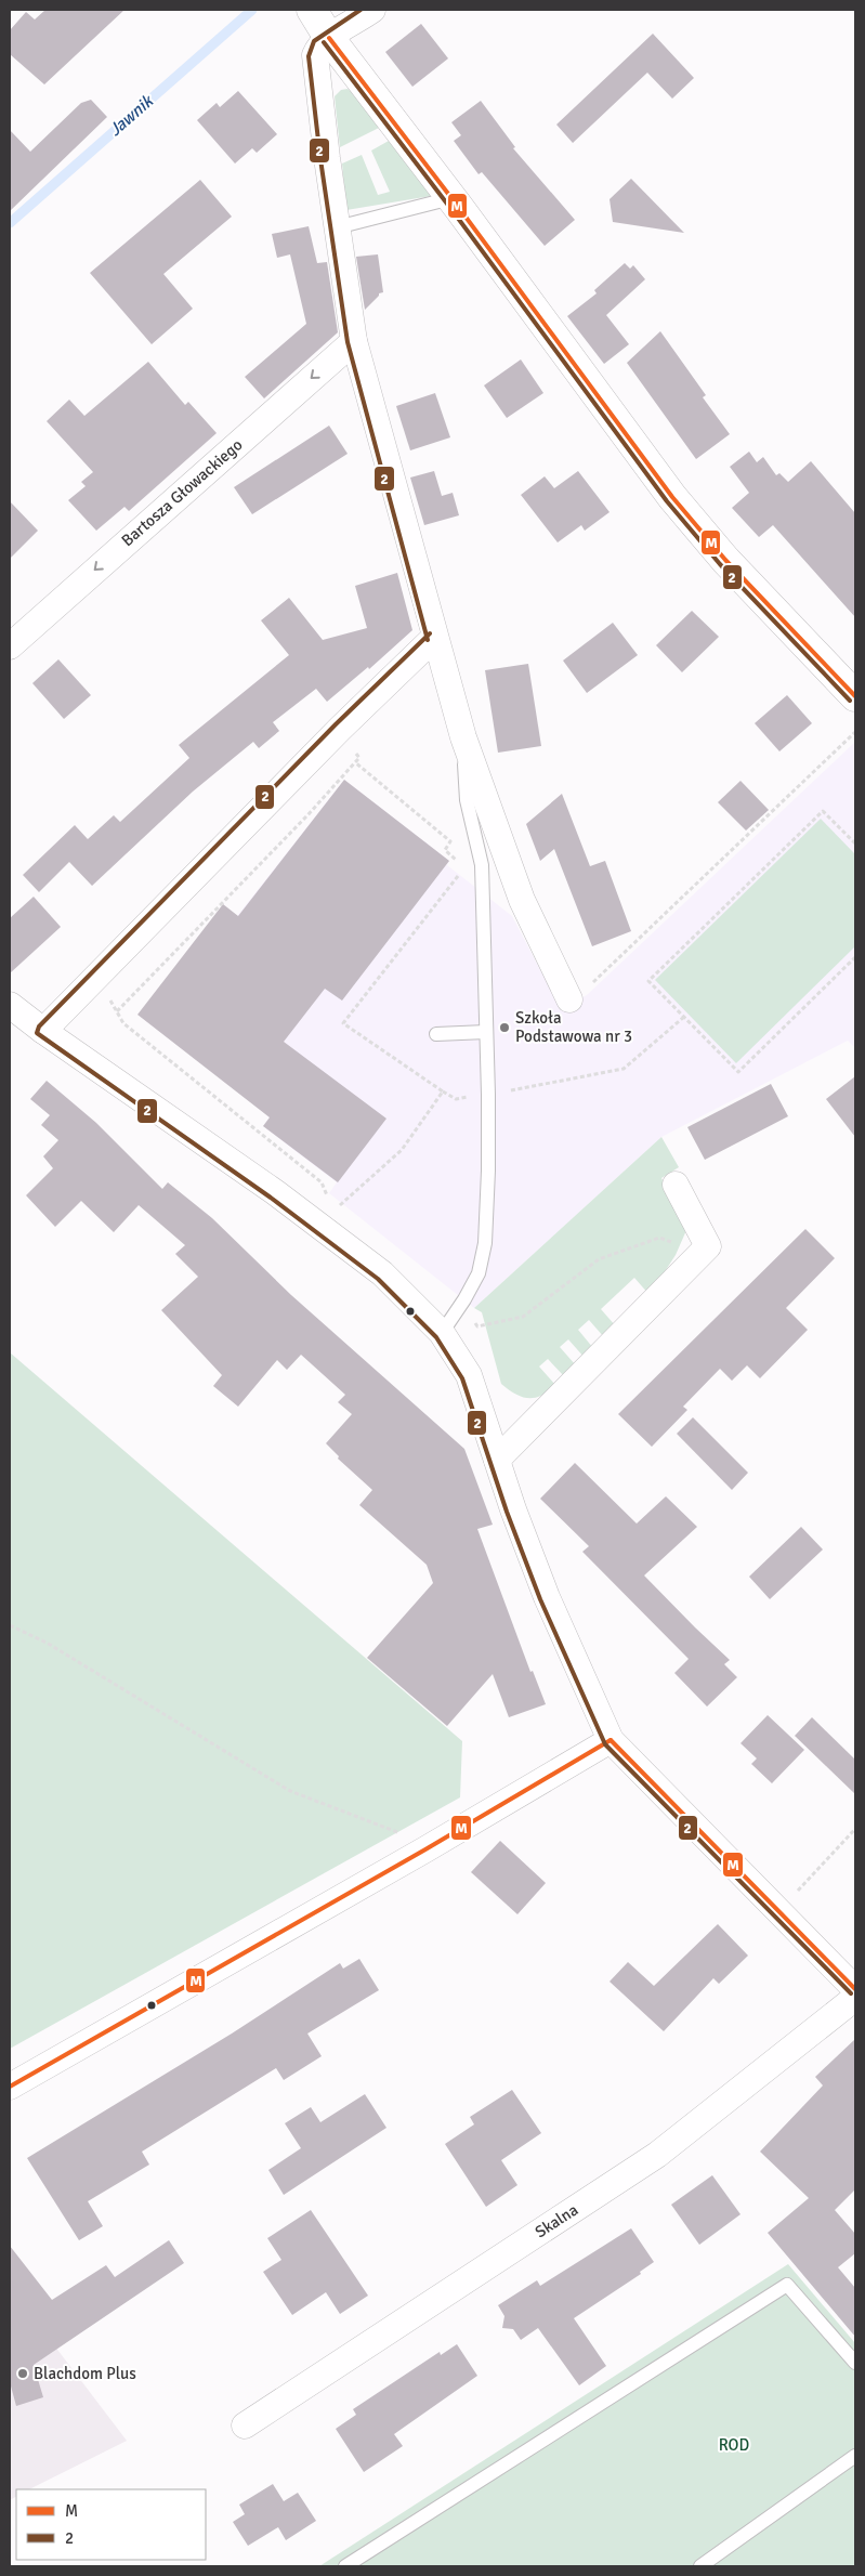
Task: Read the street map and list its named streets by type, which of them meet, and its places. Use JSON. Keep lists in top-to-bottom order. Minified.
{"streets":{"street":["Bartosza Głowackiego","Skalna"]},"one_way":["Bartosza Głowackiego"],"water":["Jawnik"],"parks":["ROD"],"places":["Szkoła Podstawowa nr 3","Blachdom Plus"],"lines":["transit line 2","transit line M"],"legend":["M","2"]}
